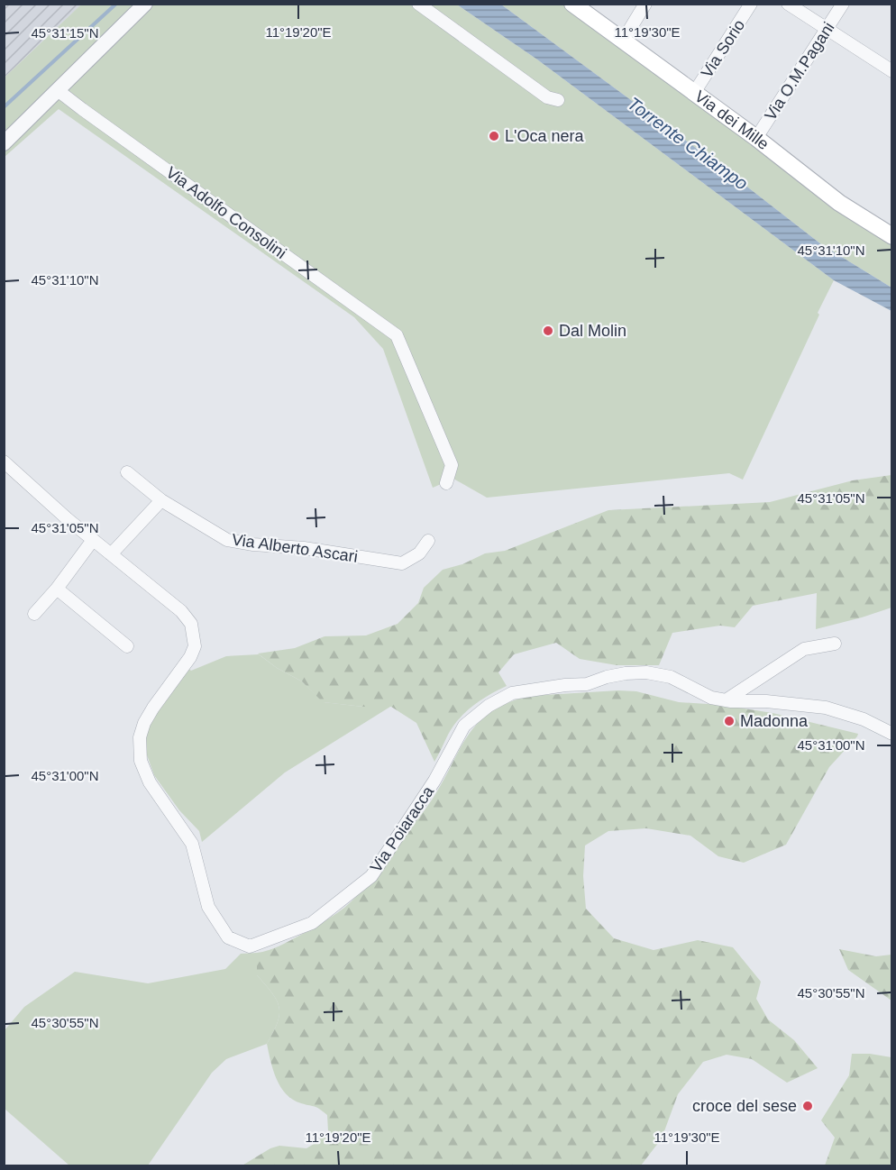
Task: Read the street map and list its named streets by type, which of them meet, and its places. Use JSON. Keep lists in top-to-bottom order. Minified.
{"streets":{"main road":["Via dei Mille"],"street":["Via Sorio","Via O.M.Pagani","Via Adolfo Consolini","Via Alberto Ascari","Via Poiaracca"]},"crossings":[["Via Sorio","Via dei Mille"],["Via O.M.Pagani","Via dei Mille"]],"water":["Torrente Chiampo"],"places":["L'Oca nera","Dal Molin","Madonna","croce del sese"],"coordinates":["11°19'20\"E","11°19'30\"E","45°31'15\"N","45°31'10\"N","45°31'05\"N","45°31'00\"N","45°30'55\"N"]}
